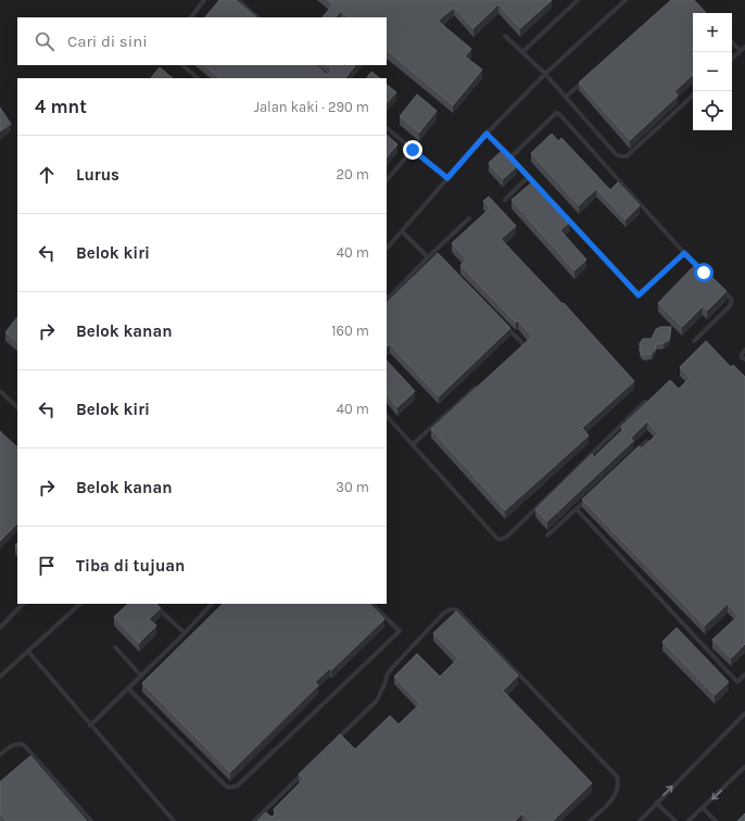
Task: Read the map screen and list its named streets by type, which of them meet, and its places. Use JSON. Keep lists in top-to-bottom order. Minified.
{"page":{"map_buttons":["+","−"],"search":"Cari di sini","heading":["4 mnt","Jalan kaki · 290 m"],"list":[["Lurus","20 m"],["Belok kiri","40 m"],["Belok kanan","160 m"],["Belok kiri","40 m"],["Belok kanan","30 m"],"Tiba di tujuan"]}}
